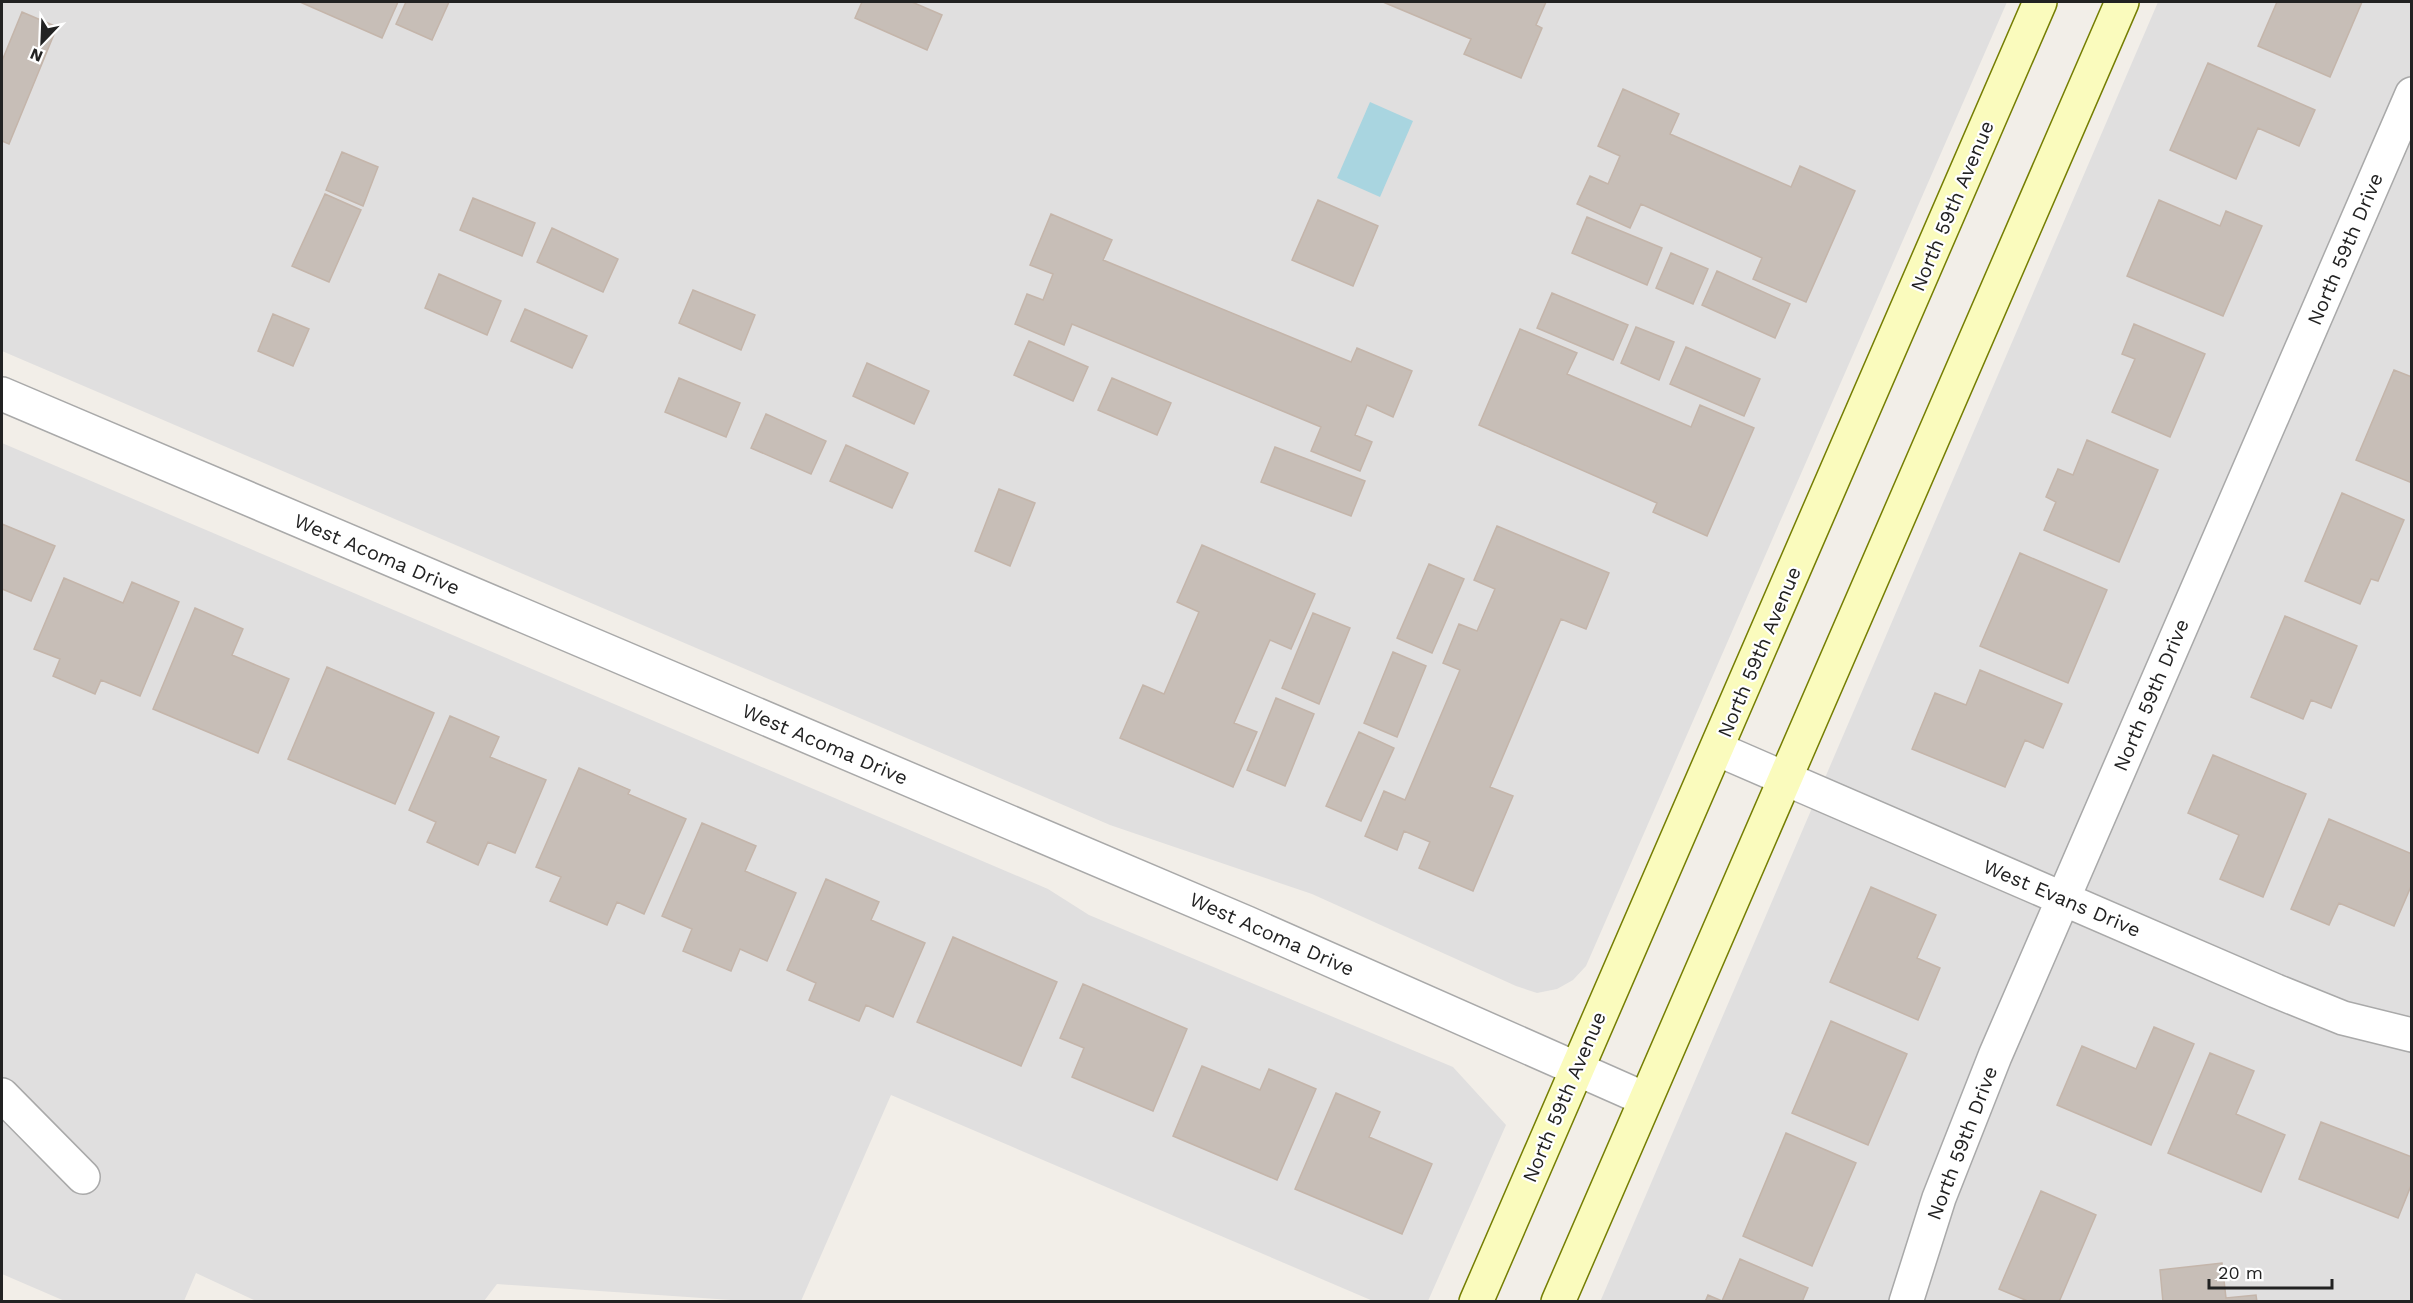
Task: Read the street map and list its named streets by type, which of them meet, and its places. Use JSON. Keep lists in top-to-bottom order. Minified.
{"streets":{"main road":["North 59th Avenue"],"street":["North 59th Drive","West Acoma Drive","West Evans Drive"]},"crossings":[["North 59th Avenue","West Acoma Drive"],["North 59th Avenue","West Evans Drive"],["North 59th Drive","West Evans Drive"]],"scale_bar":"20 m","north":"bottom left"}
